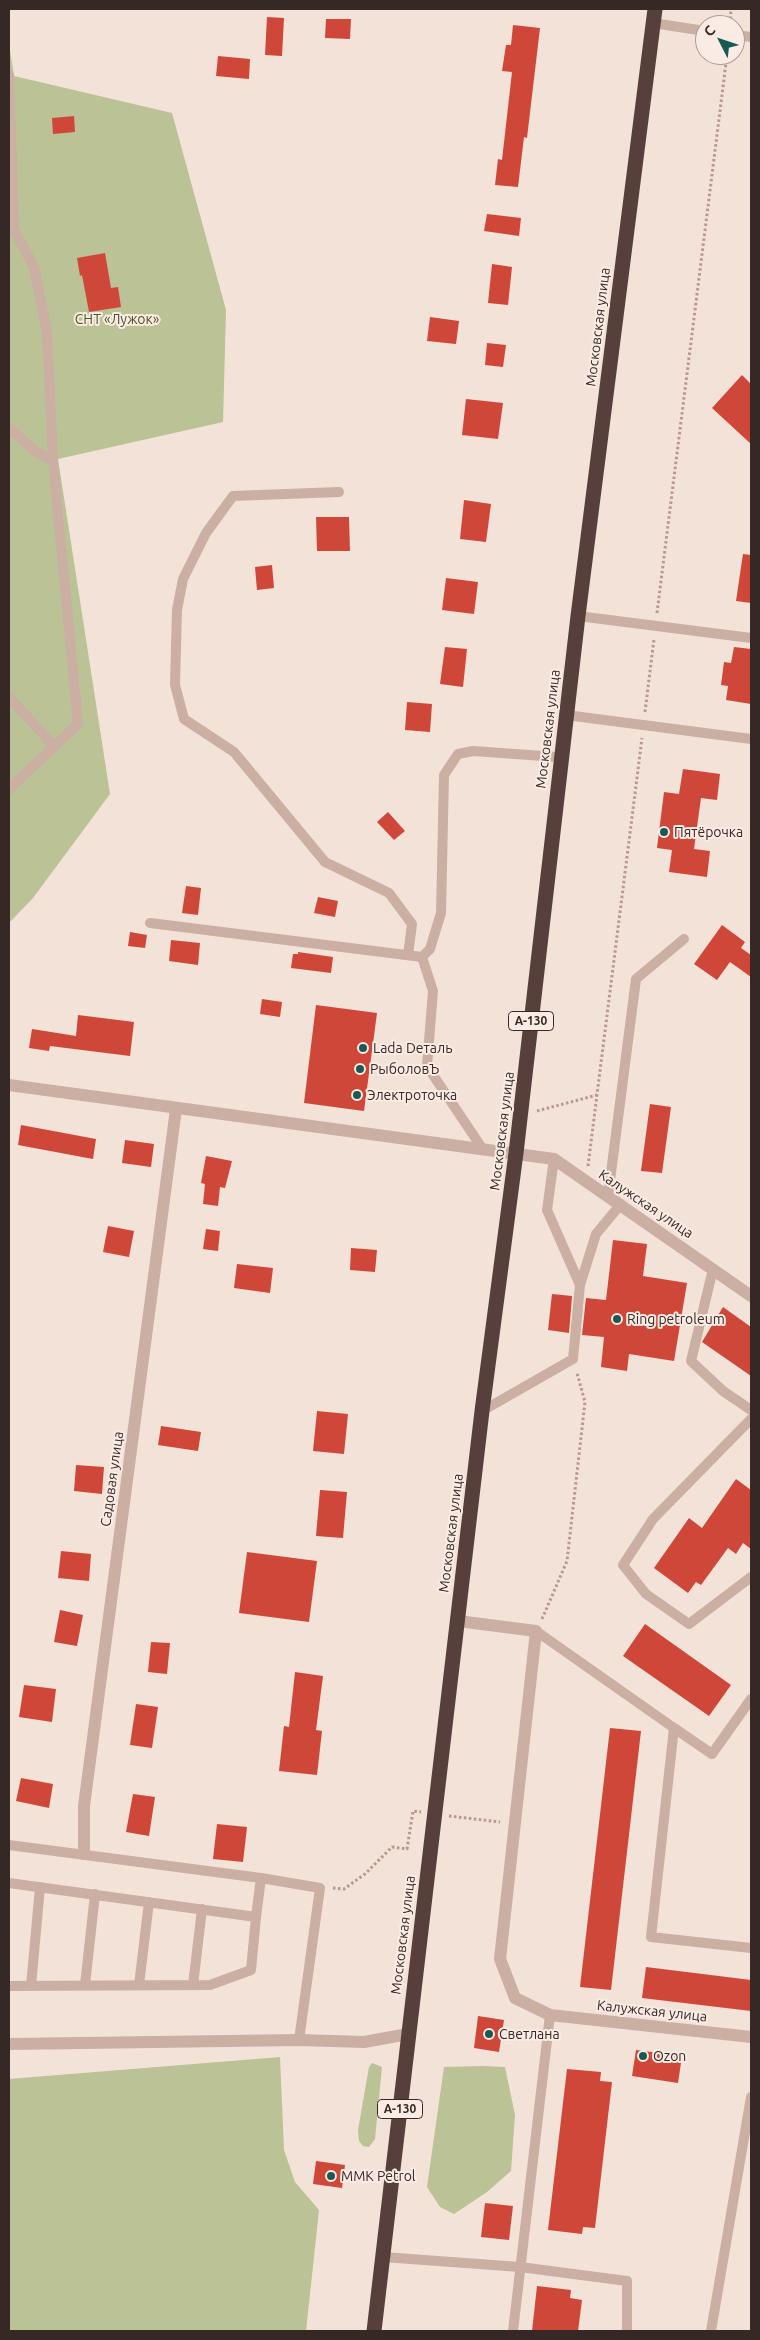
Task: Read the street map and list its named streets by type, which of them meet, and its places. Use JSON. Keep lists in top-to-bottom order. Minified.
{"streets":{"highway":["Московская улица","А-130"],"street":["Калужская улица","Садовая улица"]},"crossings":[["Московская улица","А-130"],["Московская улица","Калужская улица"],["Калужская улица","Садовая улица"]],"parks":["СНТ «Лужок»"],"places":["Пятёрочка","Lada Dеталь","РыболовЪ","Электроточка","Ring petroleum","Светлана","Ozon","MMK Petrol"],"north":"top left"}
